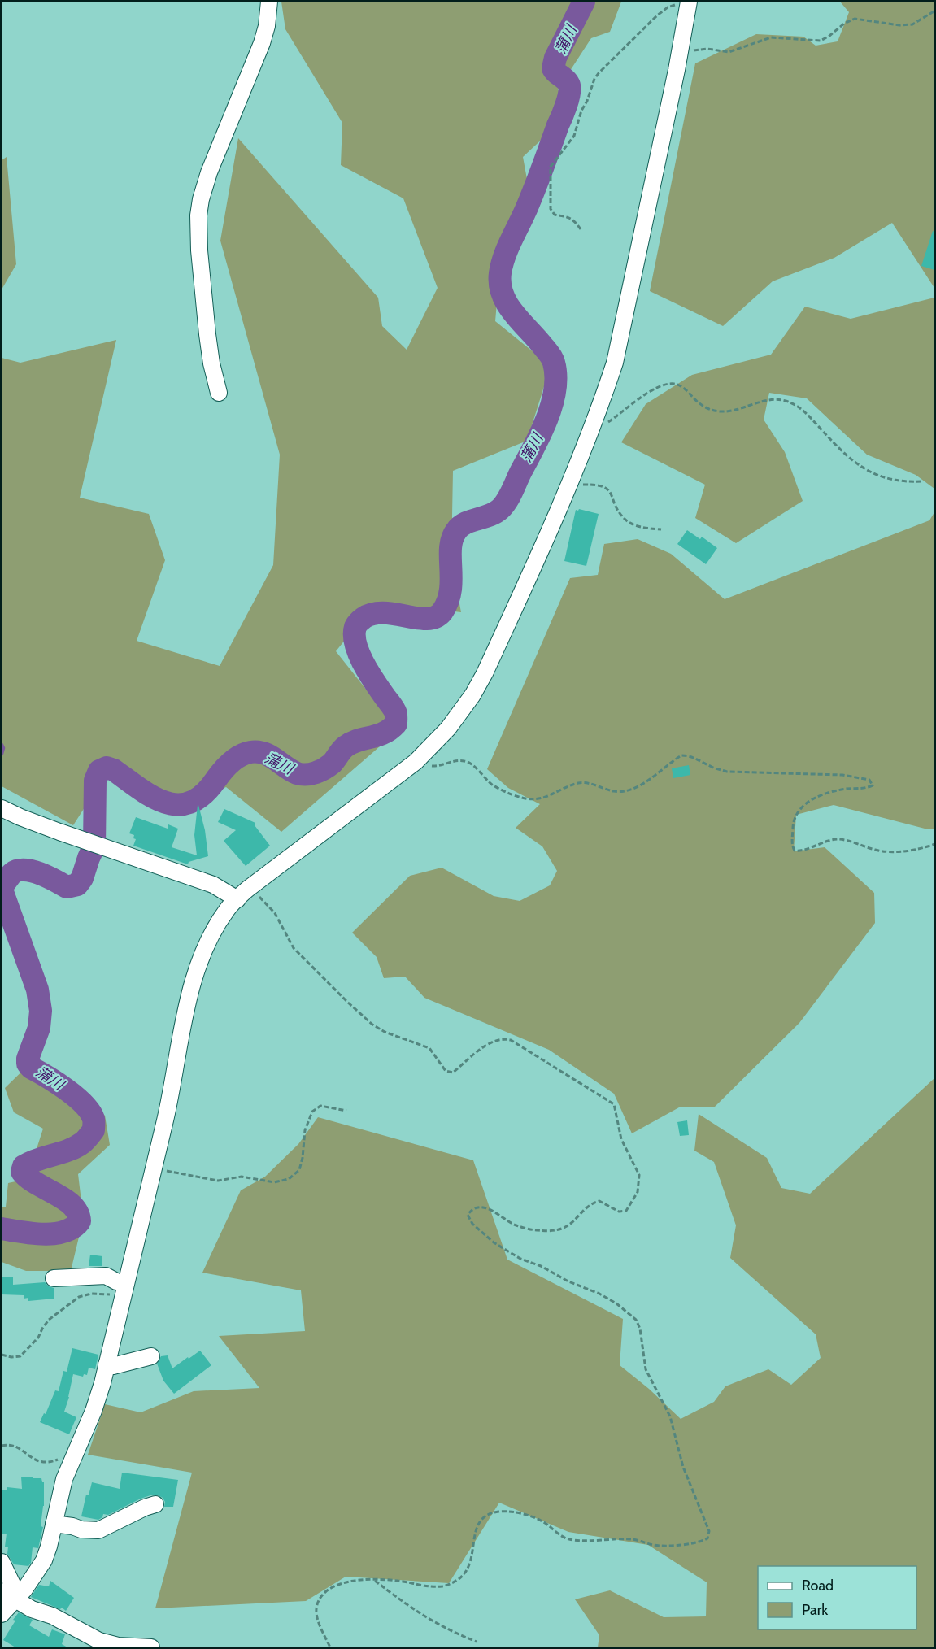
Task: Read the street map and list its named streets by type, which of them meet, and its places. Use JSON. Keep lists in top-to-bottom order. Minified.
{"water":["蒲川"],"legend":["Road","Park"]}
